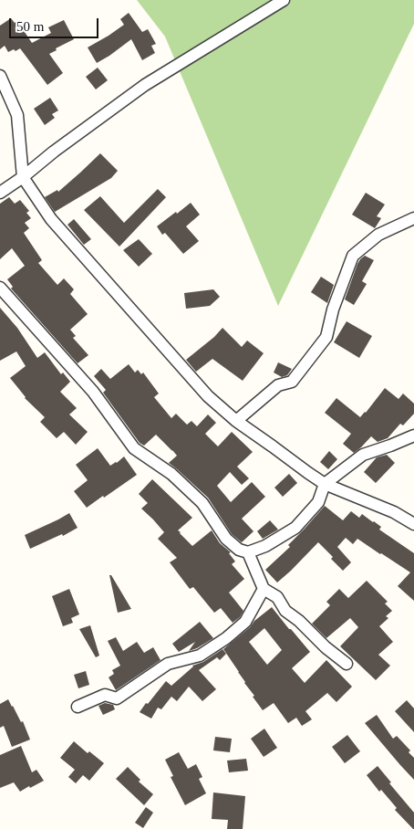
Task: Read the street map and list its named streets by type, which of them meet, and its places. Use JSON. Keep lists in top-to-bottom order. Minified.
{"scale_bar":"50 m"}
